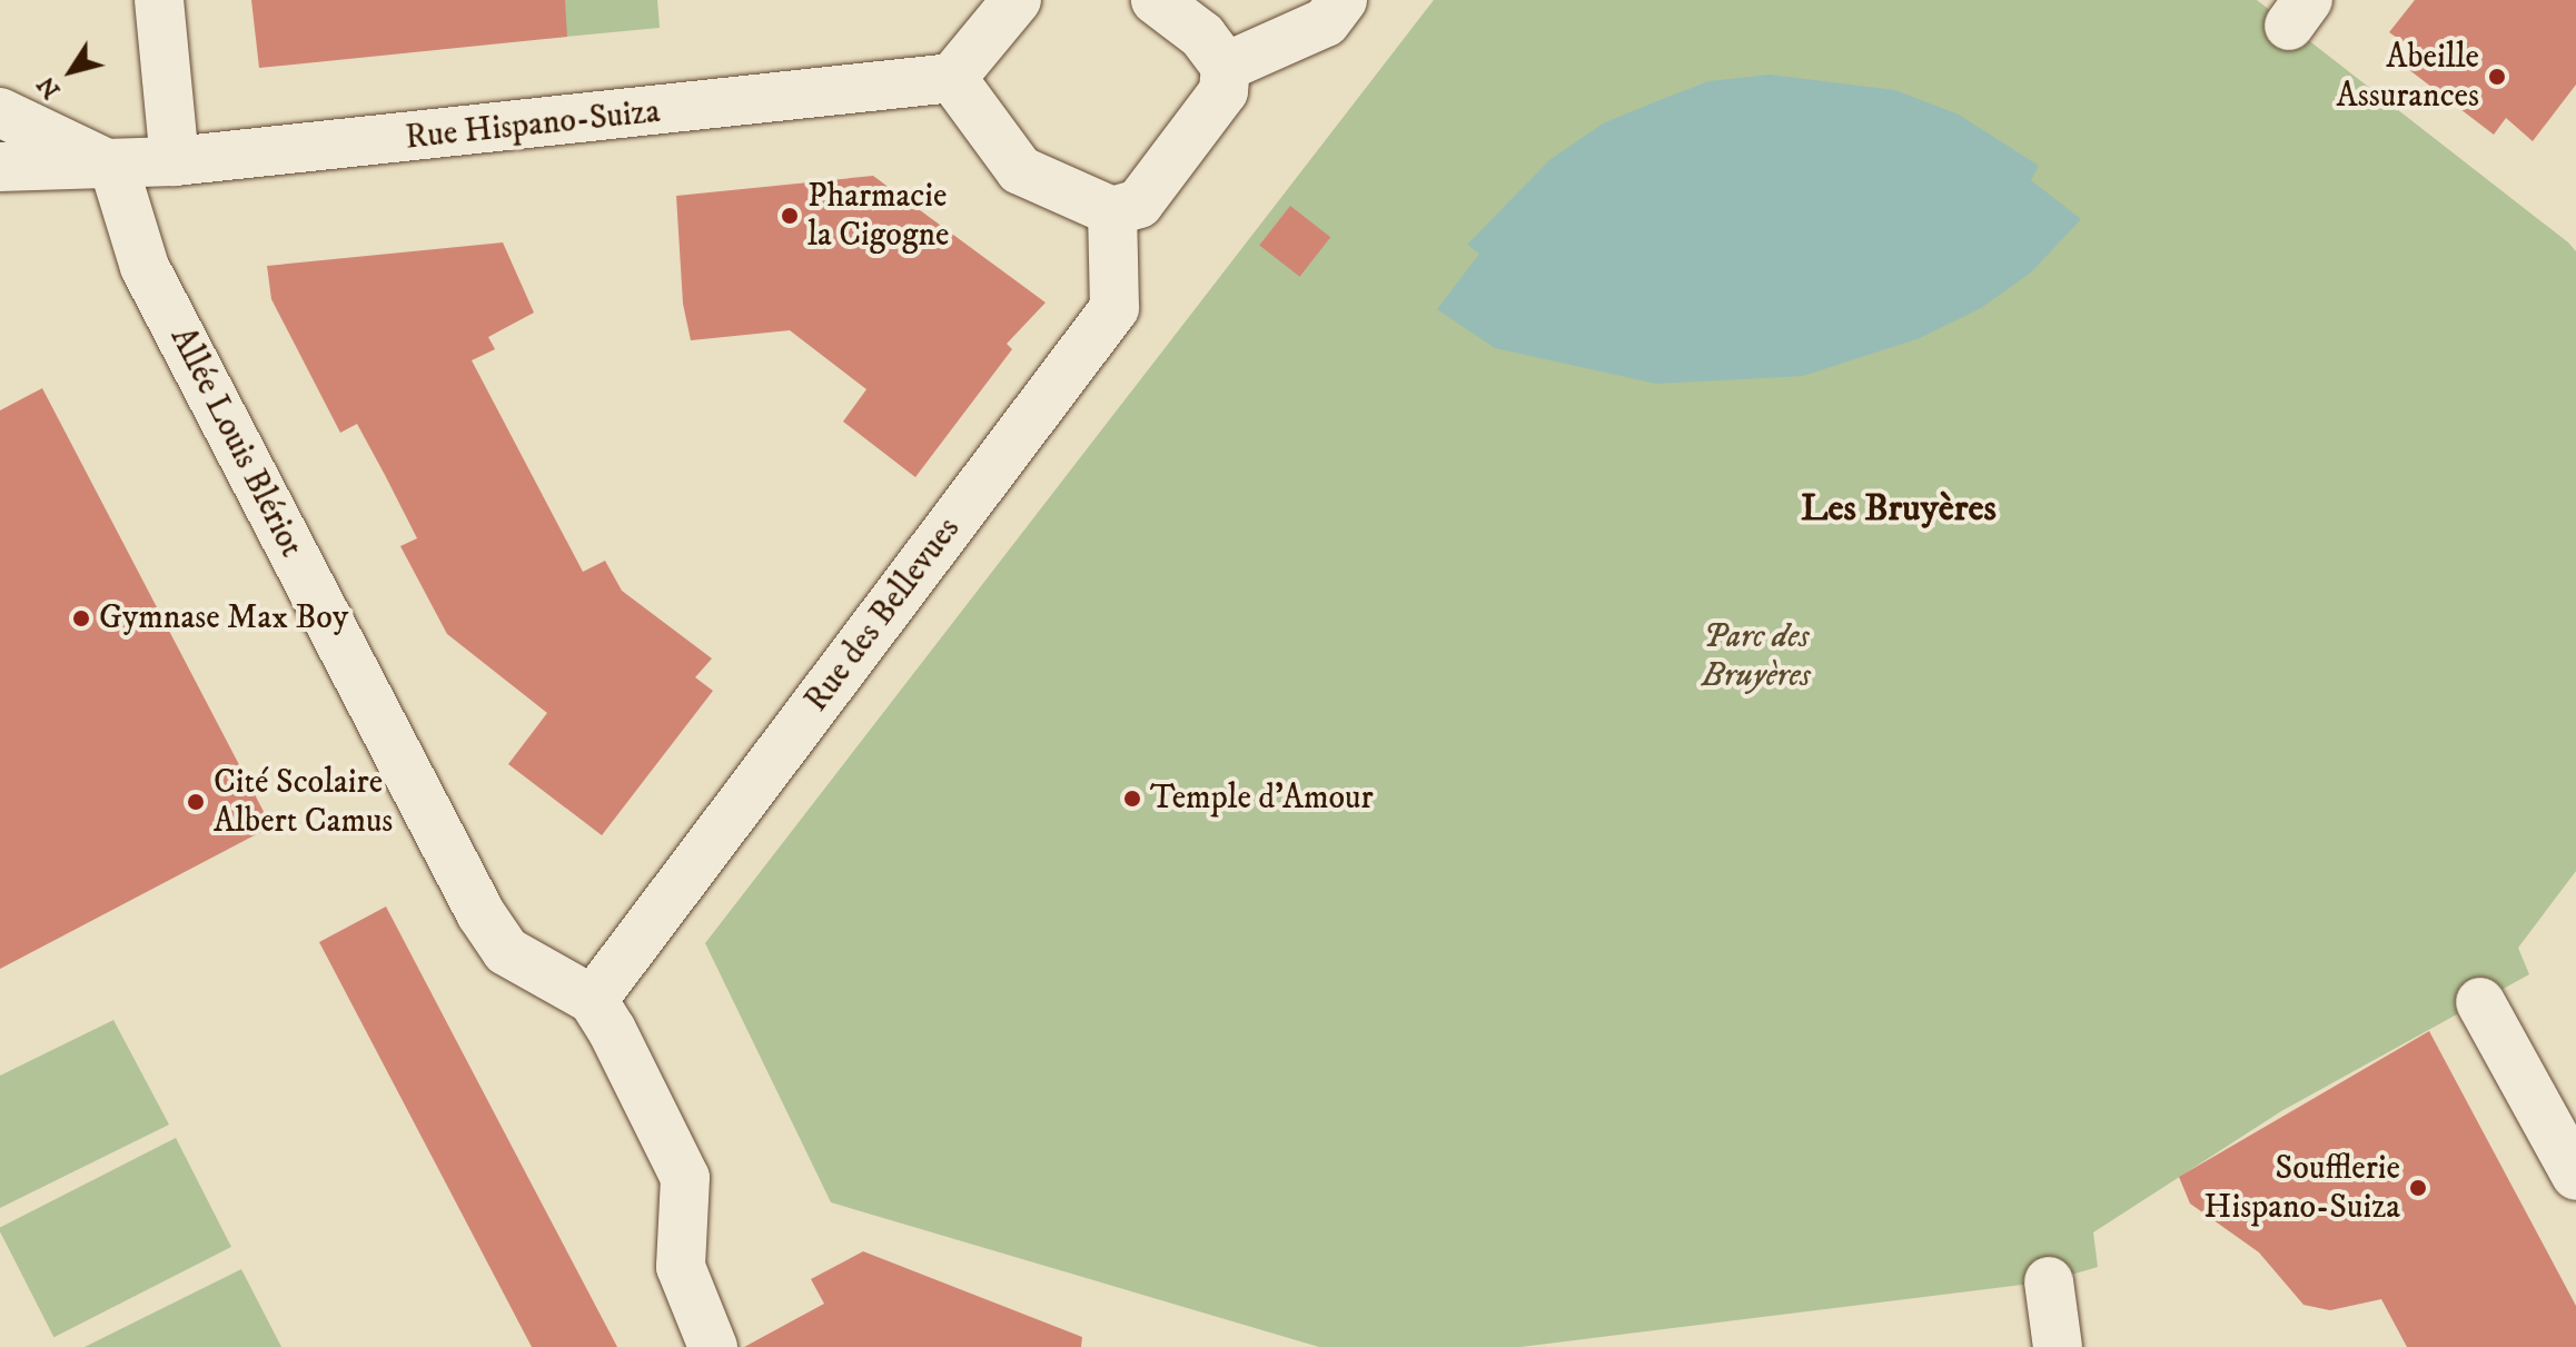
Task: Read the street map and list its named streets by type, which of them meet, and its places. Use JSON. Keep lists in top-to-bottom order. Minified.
{"streets":{"street":["Rue Hispano-Suiza","Allée Louis Blériot","Rue des Bellevues"]},"crossings":[["Rue Hispano-Suiza","Allée Louis Blériot"],["Allée Louis Blériot","Rue des Bellevues"]],"districts":["Les Bruyères"],"parks":["Parc des Bruyères"],"places":["Abeille Assurances","Pharmacie la Cigogne","Gymnase Max Boy","Temple d'Amour","Cité Scolaire Albert Camus","Soufflerie Hispano-Suiza"],"north":"bottom left"}
